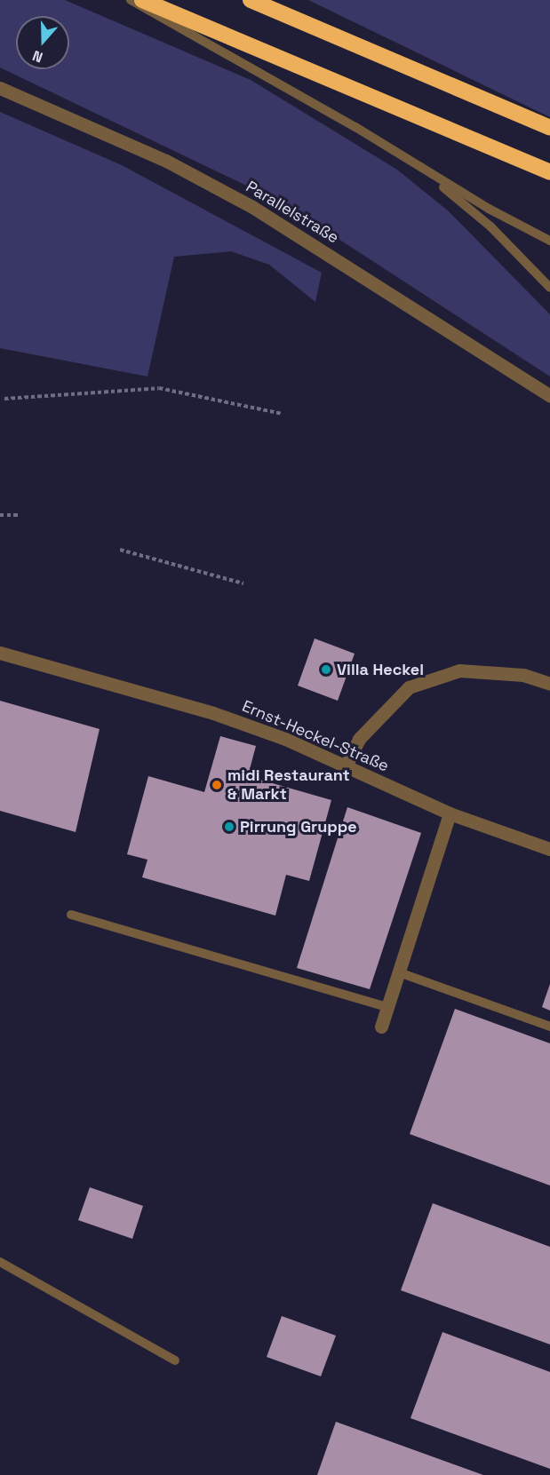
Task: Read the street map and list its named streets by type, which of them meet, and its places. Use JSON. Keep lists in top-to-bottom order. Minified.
{"streets":{"street":["Parallelstraße","Ernst-Heckel-Straße"]},"places":["Villa Heckel","midi Restaurant & Markt","Pirrung Gruppe"],"north":"bottom"}
